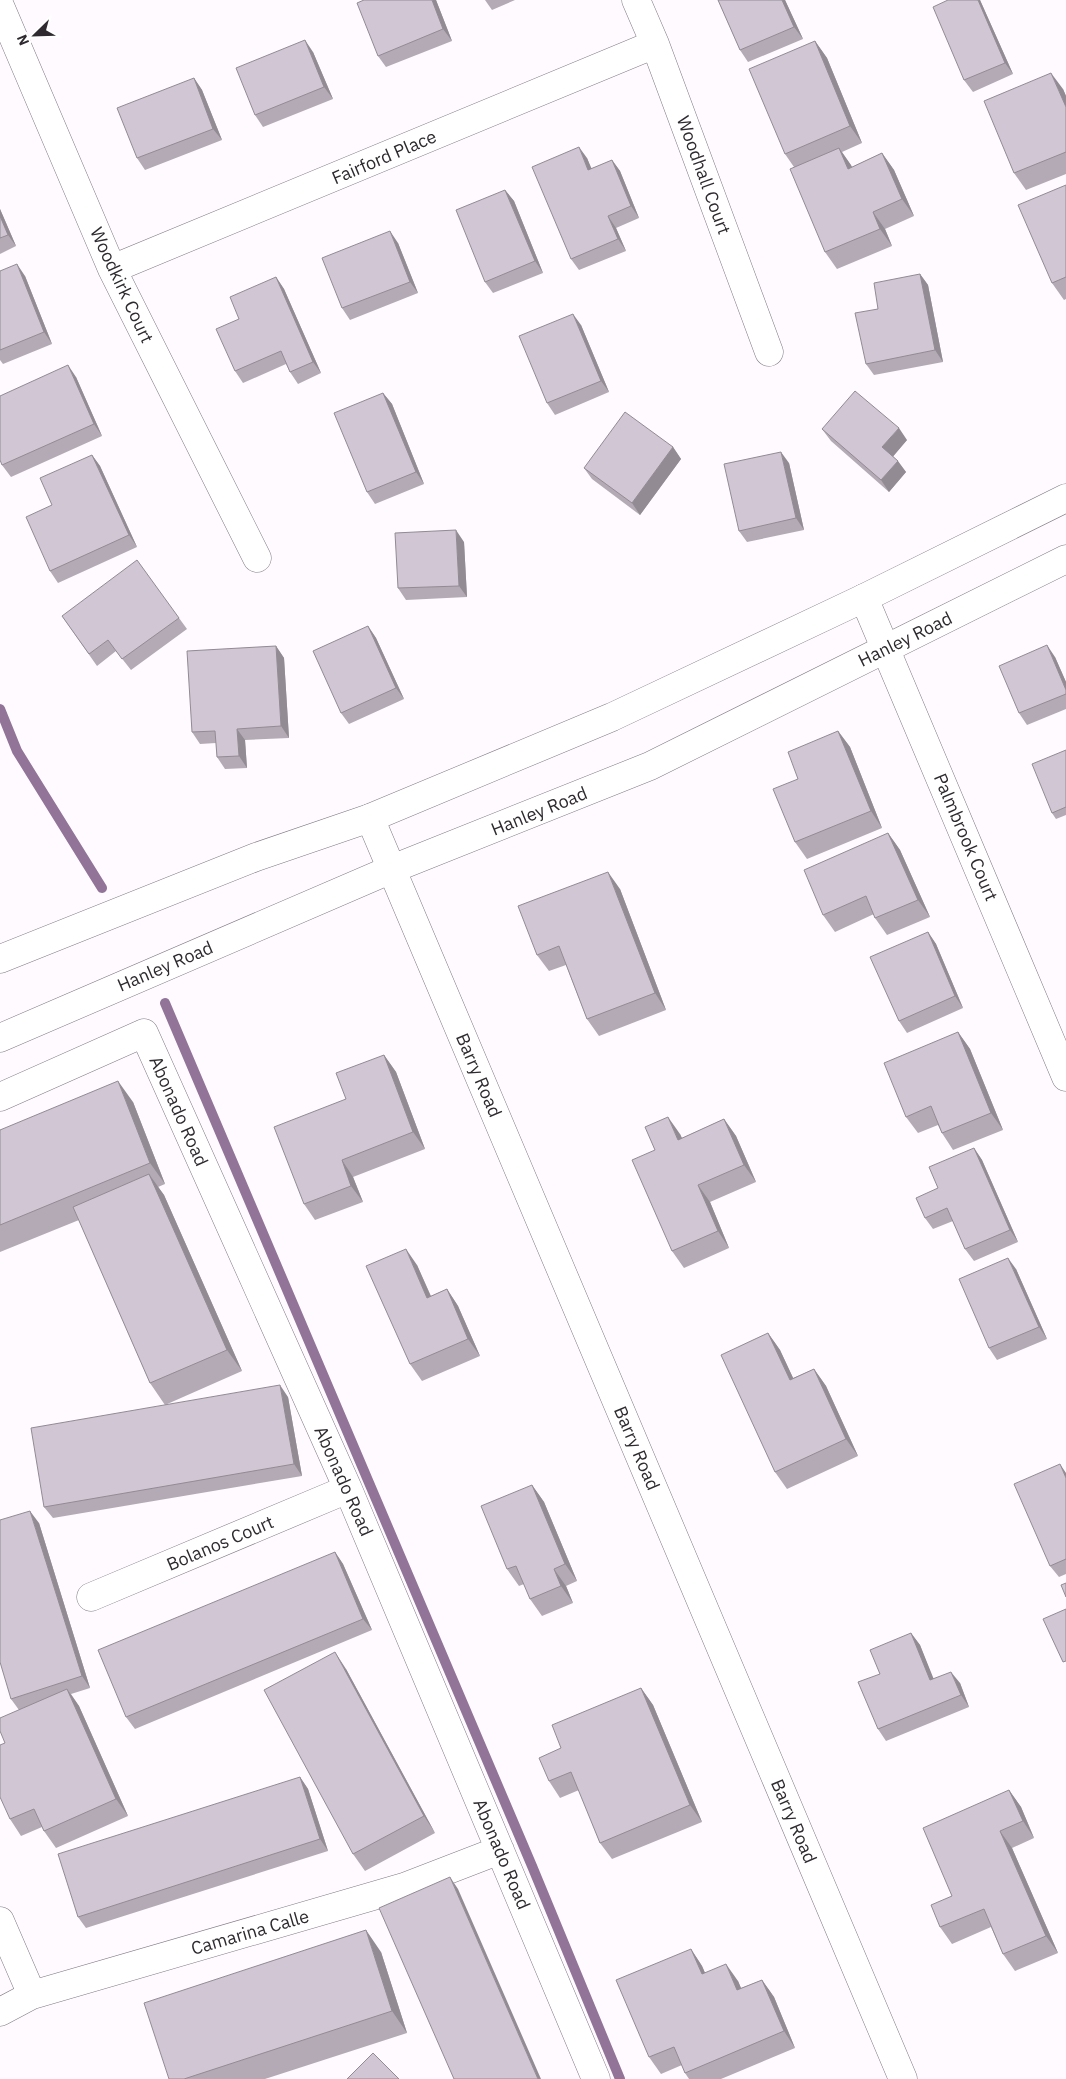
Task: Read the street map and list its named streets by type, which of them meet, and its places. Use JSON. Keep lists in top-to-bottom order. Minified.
{"streets":{"street":["Fairford Place","Woodhall Court","Woodkirk Court","Hanley Road","Palmbrook Court","Barry Road","Abonado Road","Bolanos Court","Camarina Calle"]},"crossings":[["Fairford Place","Woodhall Court"],["Fairford Place","Woodkirk Court"],["Hanley Road","Palmbrook Court"],["Hanley Road","Barry Road"],["Abonado Road","Bolanos Court"],["Abonado Road","Camarina Calle"]],"north":"bottom left"}
